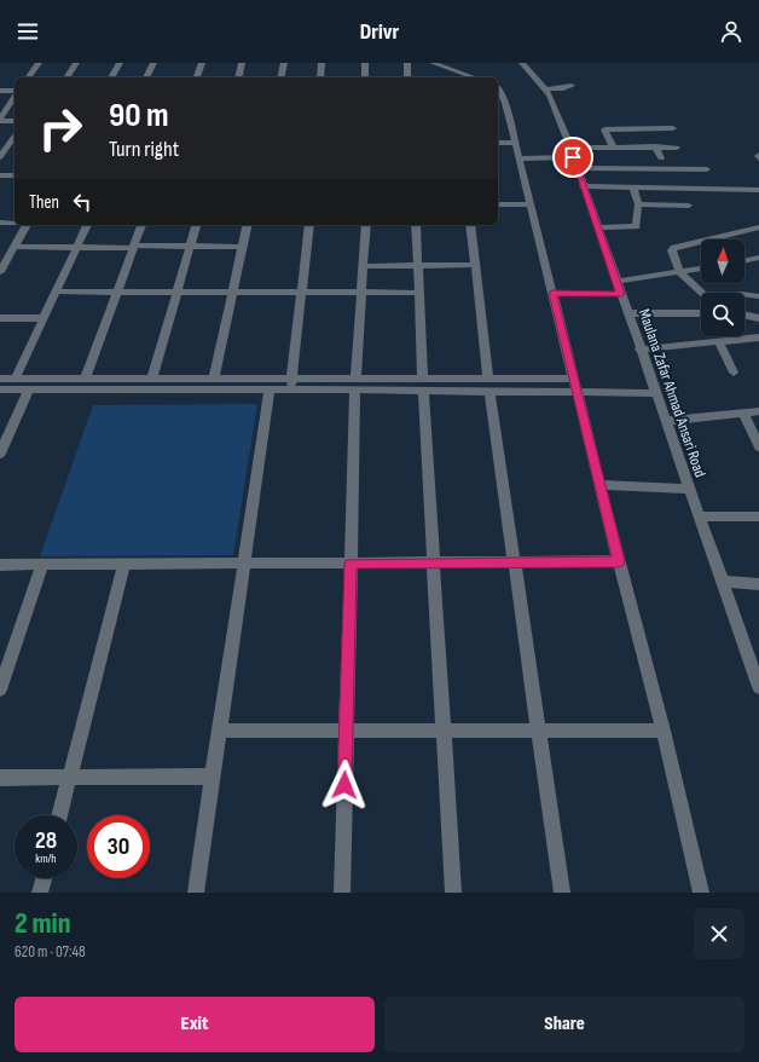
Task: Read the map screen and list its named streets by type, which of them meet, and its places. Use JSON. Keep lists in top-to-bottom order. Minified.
{"streets":{"street":["Maulana Zafar Ahmad Ansari Road"]},"north":"top","page":{"header":"Drivr","turn":["90 m","Turn right"],"then":"Then","speed":"28 km/h","limit":"30","heading":["2 min","620 m · 07:48"],"buttons":["Exit","Share"]}}
